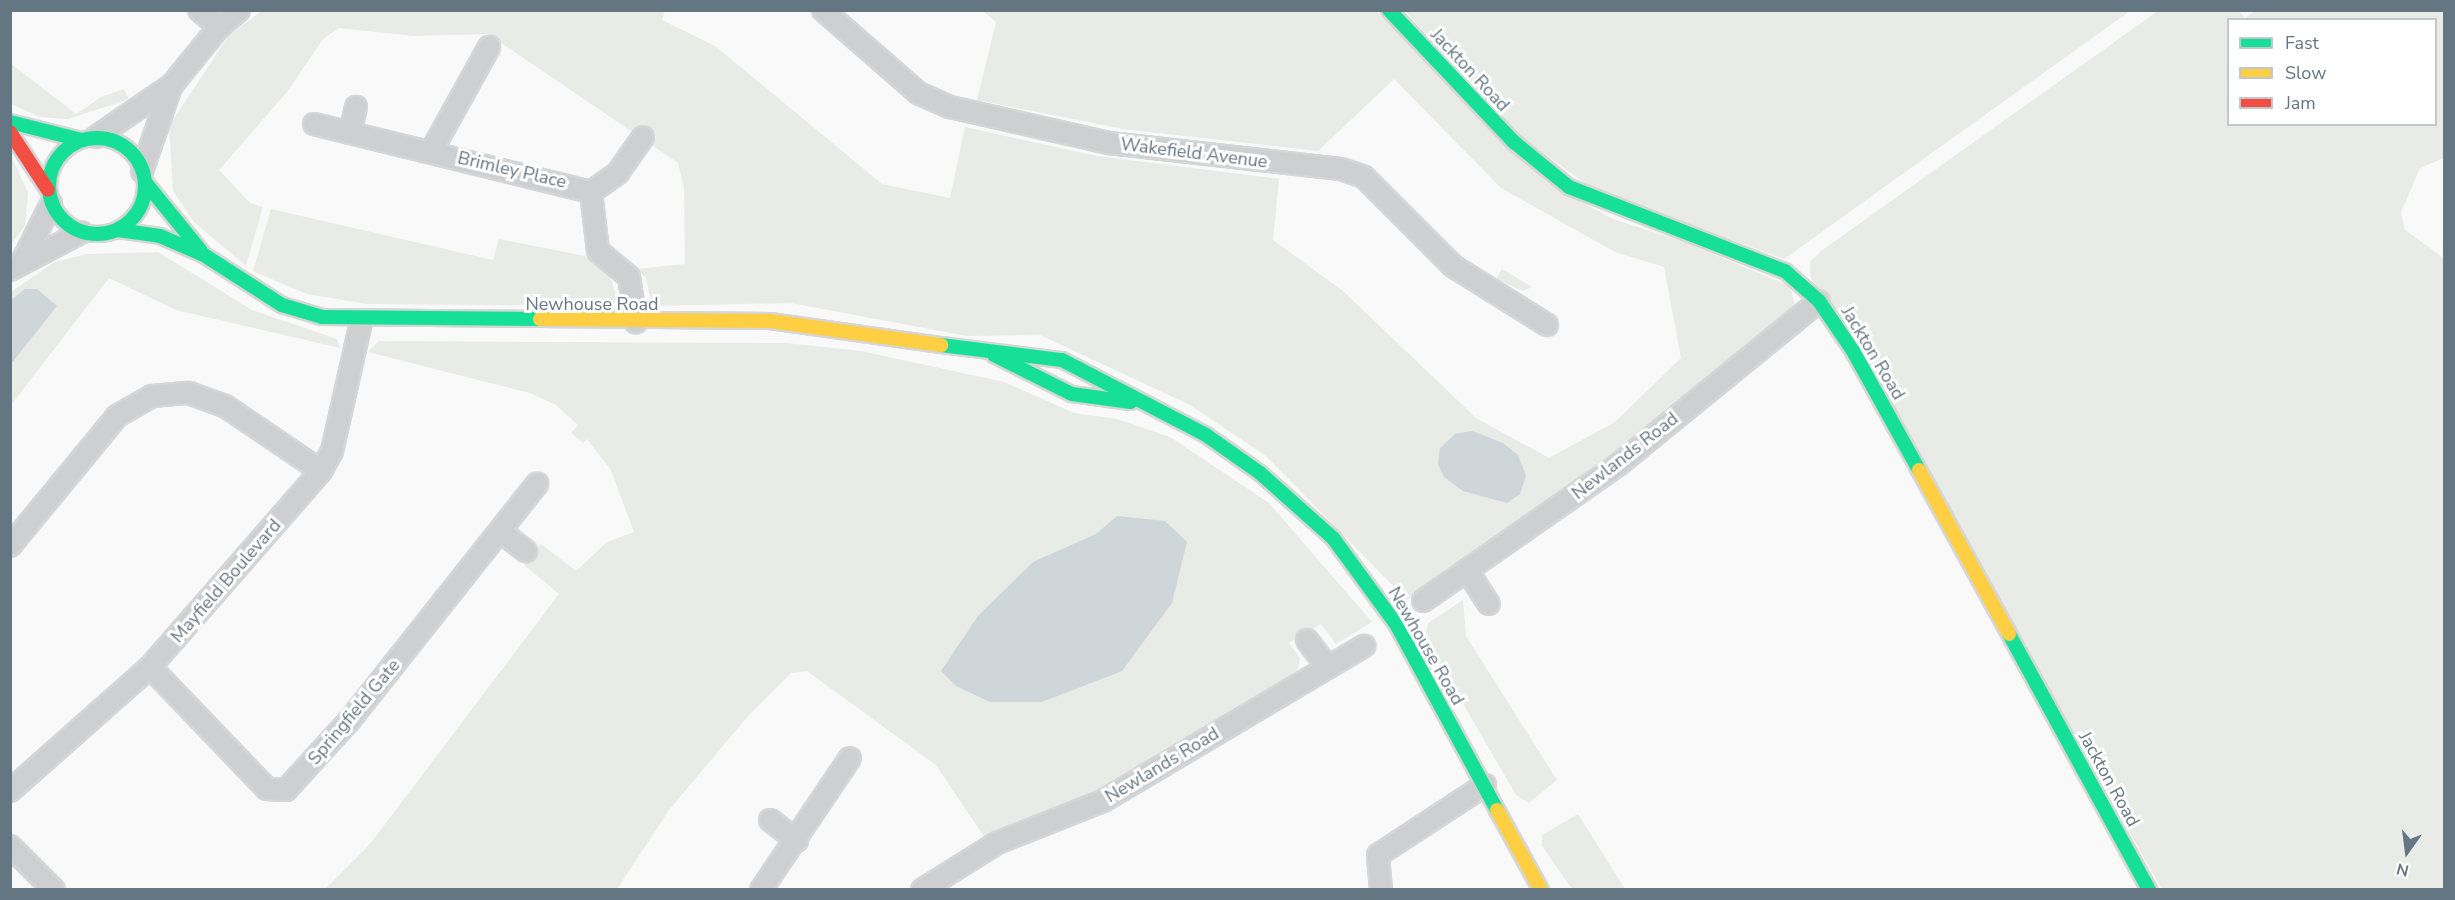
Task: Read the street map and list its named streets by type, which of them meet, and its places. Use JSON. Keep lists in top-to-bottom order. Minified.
{"streets":{"street":["Jackton Road","Wakefield Avenue","Brimley Place","Newhouse Road","Newlands Road","Mayfield Boulevard","Springfield Gate"]},"crossings":[["Jackton Road","Newlands Road"],["Brimley Place","Newhouse Road"],["Newhouse Road","Mayfield Boulevard"],["Mayfield Boulevard","Springfield Gate"]],"legend":["Fast","Slow","Jam"],"north":"bottom"}
